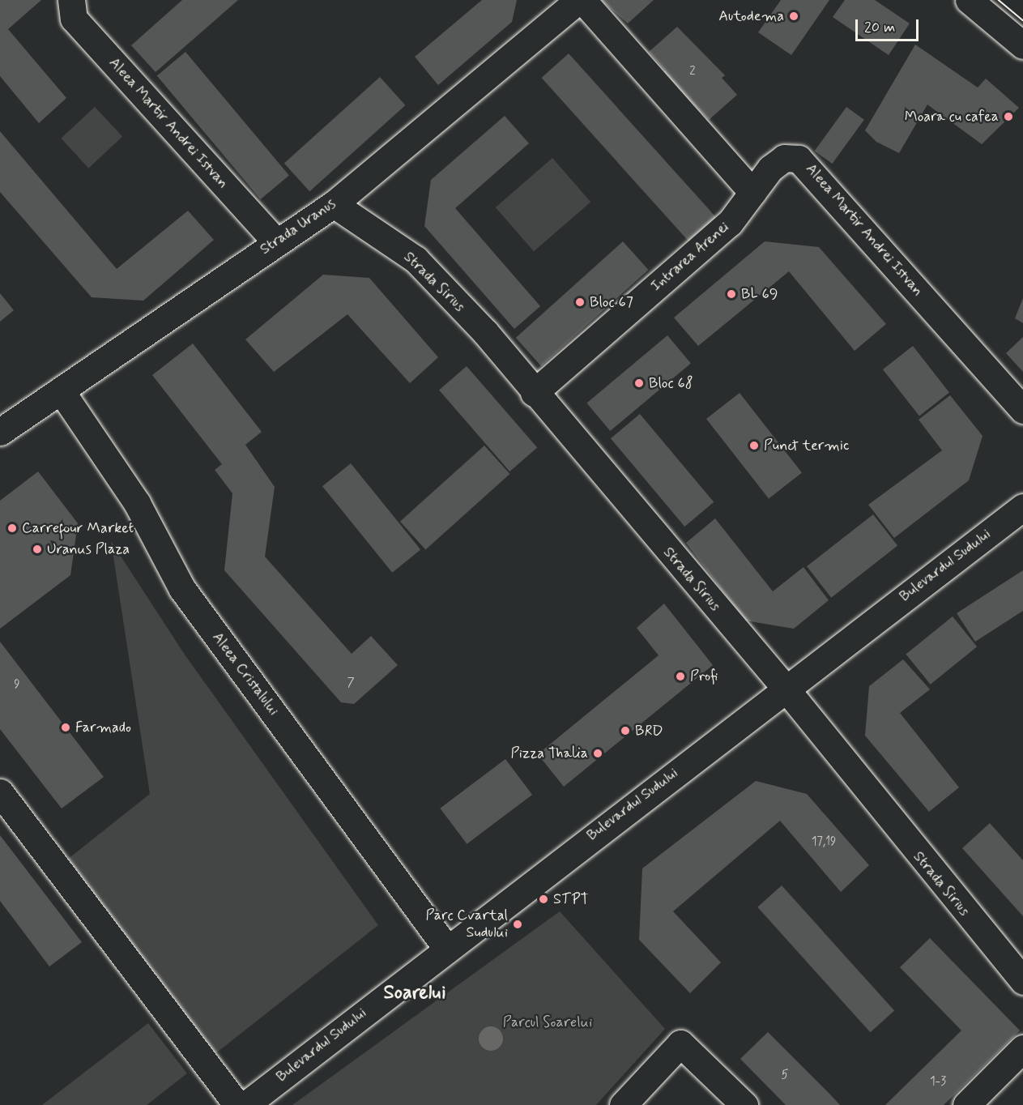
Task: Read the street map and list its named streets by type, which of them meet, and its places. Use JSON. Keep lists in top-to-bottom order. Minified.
{"streets":{"street":["Aleea Martir Andrei Istvan","Strada Uranus","Intrarea Arenei","Strada Sirius","Bulevardul Sudului","Aleea Cristalului"]},"crossings":[["Aleea Martir Andrei Istvan","Strada Uranus"],["Aleea Martir Andrei Istvan","Intrarea Arenei"],["Strada Uranus","Strada Sirius"],["Strada Uranus","Aleea Cristalului"],["Intrarea Arenei","Strada Sirius"],["Strada Sirius","Bulevardul Sudului"],["Bulevardul Sudului","Aleea Cristalului"]],"districts":["Soarelui"],"parks":["Parcul Soarelui"],"places":["Autodema","Moara cu cafea","BL 69","Bloc 67","Bloc 68","Punct termic","Carrefour Market","Uranus Plaza","Profi","Farmado","BRD","Pizza Thalia","STPT","Parc Cvartal Sudului"],"house_numbers":["2","7","9","17,19","5","1-3"],"scale_bar":"20 m"}
